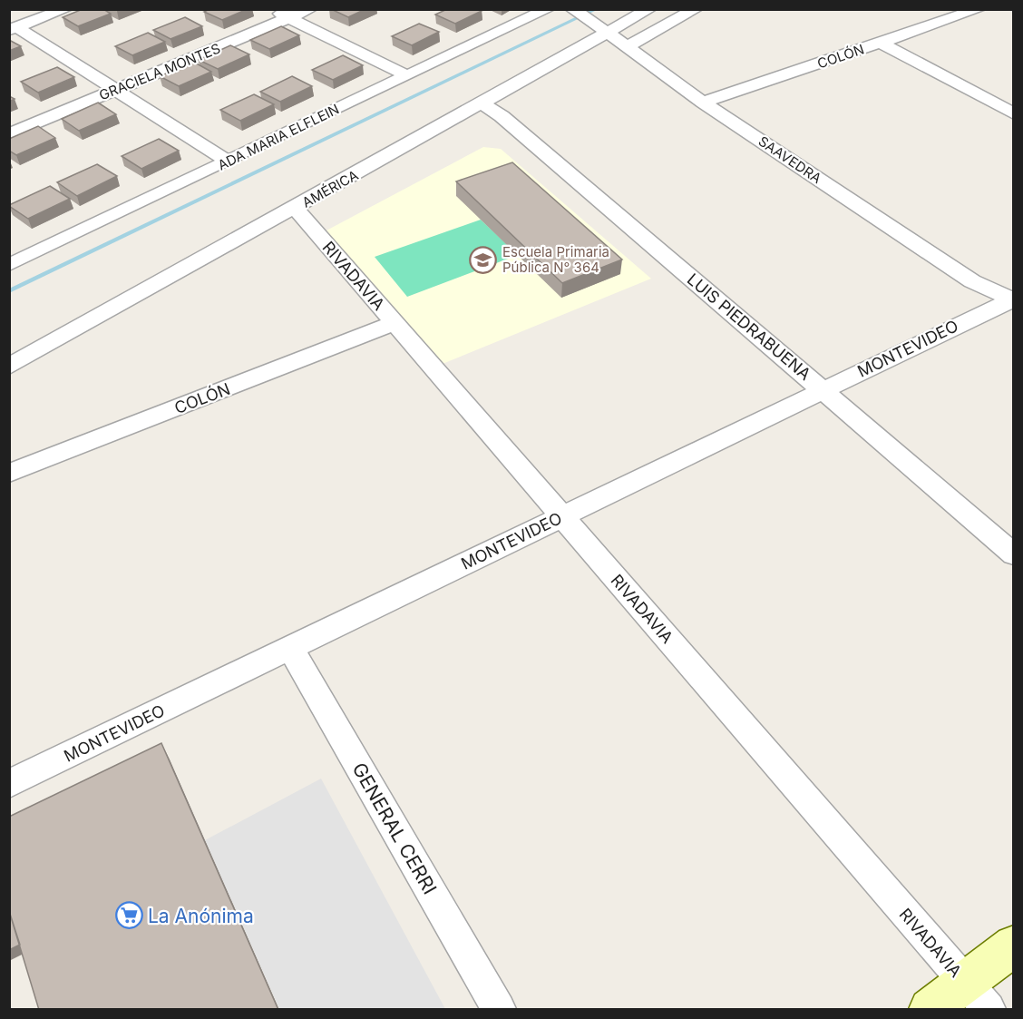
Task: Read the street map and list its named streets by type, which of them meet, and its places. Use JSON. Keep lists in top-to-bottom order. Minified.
{"streets":{"street":["COLÓN","GRACIELA MONTES","ADA MARIA ELFLEIN","SAAVEDRA","AMÉRICA","RIVADAVIA","LUIS PIEDRABUENA","MONTEVIDEO","GENERAL CERRI"]},"crossings":[["COLÓN","SAAVEDRA"],["COLÓN","RIVADAVIA"],["SAAVEDRA","AMÉRICA"],["SAAVEDRA","MONTEVIDEO"],["AMÉRICA","RIVADAVIA"],["AMÉRICA","LUIS PIEDRABUENA"],["RIVADAVIA","MONTEVIDEO"],["LUIS PIEDRABUENA","MONTEVIDEO"],["MONTEVIDEO","GENERAL CERRI"]],"places":{"school or university":["Escuela Primaria Pública N° 364"],"supermarket":["La Anónima"]}}
